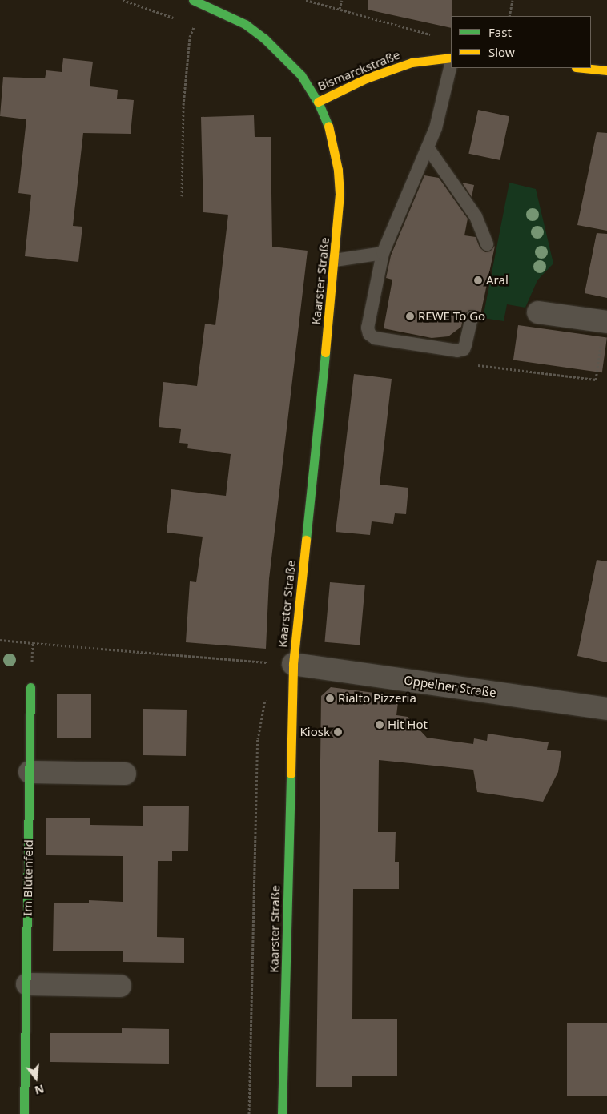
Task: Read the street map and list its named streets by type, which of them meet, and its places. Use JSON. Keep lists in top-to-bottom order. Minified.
{"streets":{"main road":["Bismarckstraße","Kaarster Straße","Im Blütenfeld"],"street":["Oppelner Straße"]},"crossings":[["Bismarckstraße","Kaarster Straße"],["Kaarster Straße","Oppelner Straße"]],"places":["Aral","REWE To Go","Rialto Pizzeria","Hit Hot","Kiosk"],"legend":["Fast","Slow"],"north":"bottom"}
